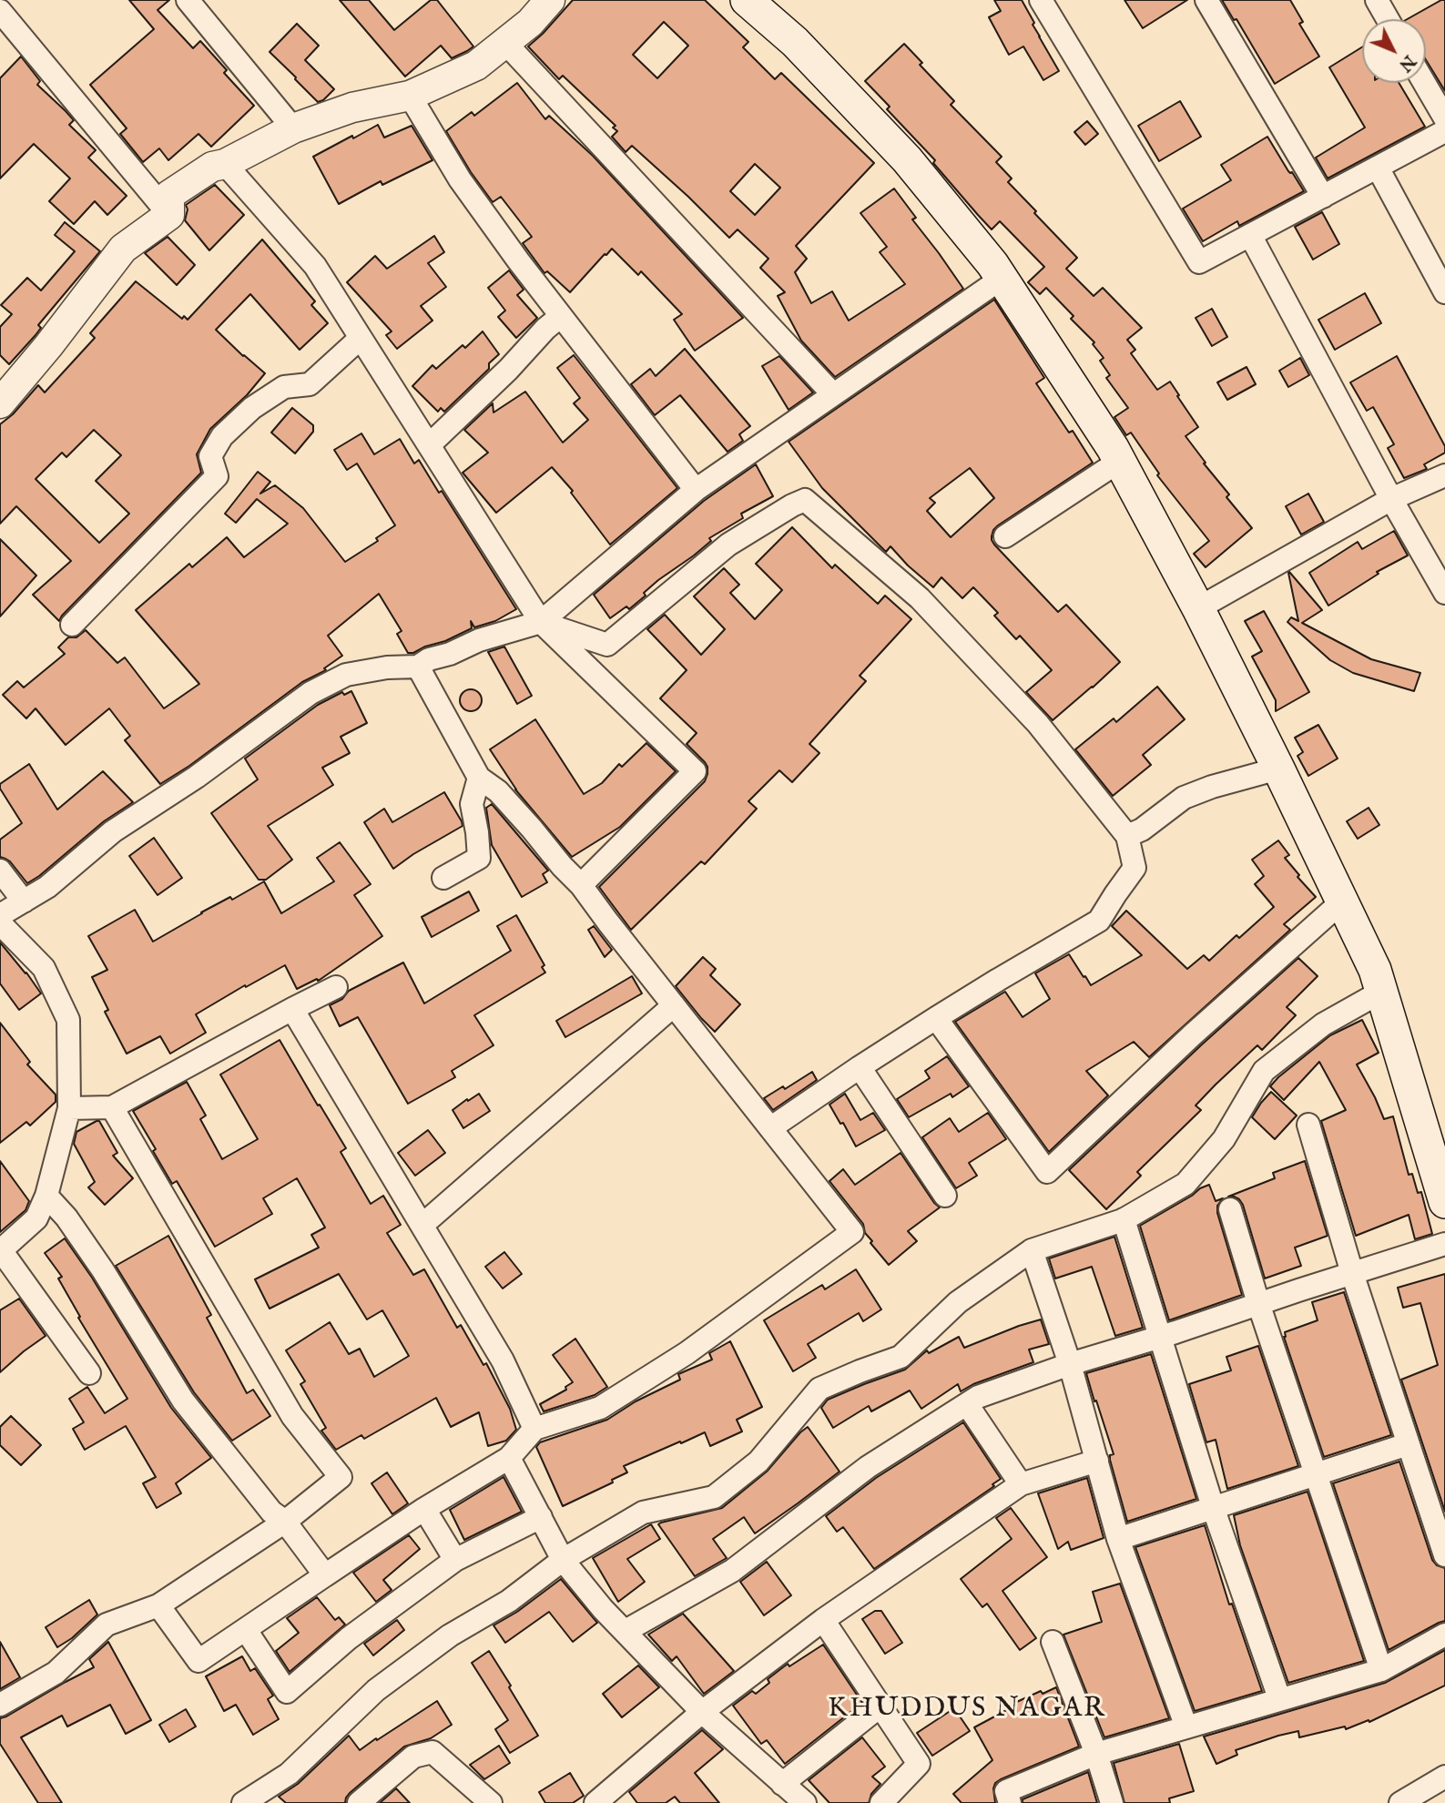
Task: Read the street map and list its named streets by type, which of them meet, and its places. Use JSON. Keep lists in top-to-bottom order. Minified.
{"districts":["KHUDDUS NAGAR"],"north":"bottom right"}
